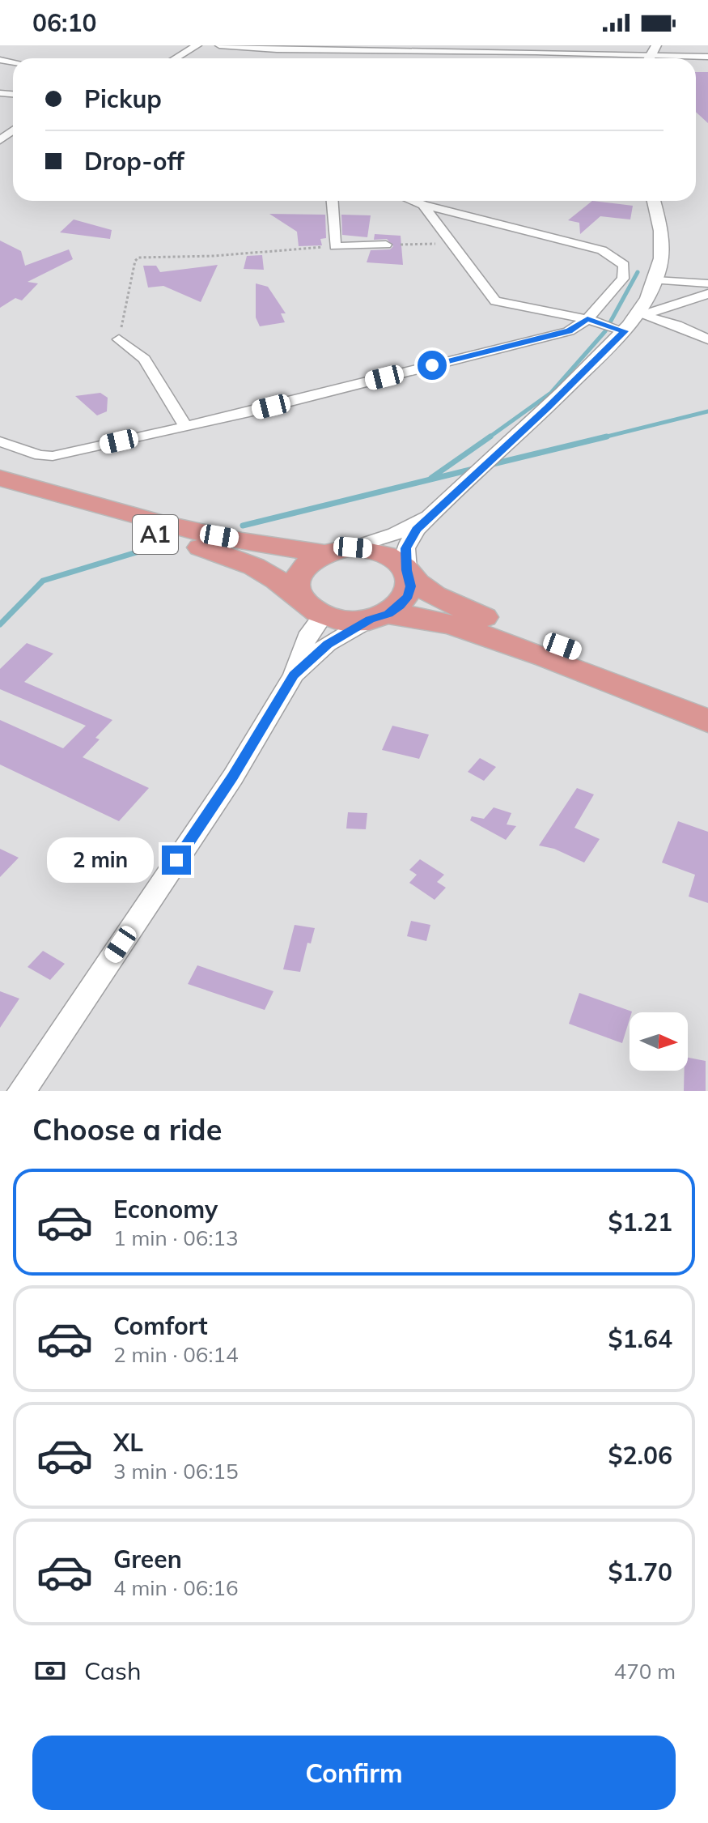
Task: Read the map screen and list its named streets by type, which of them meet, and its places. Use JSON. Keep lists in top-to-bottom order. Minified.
{"streets":{"highway":["A1"]},"north":"right","page":{"status":"06:10","banner":["Pickup","Drop-off"],"bubble":"2 min","heading":"Choose a ride","list":[{"name":"Economy","note":"1 min · 06:13","value":"$1.21"},{"name":"Comfort","note":"2 min · 06:14","value":"$1.64"},{"name":"XL","note":"3 min · 06:15","value":"$2.06"},{"name":"Green","note":"4 min · 06:16","value":"$1.70"}],"pay":["Cash","470 m"],"buttons":"Confirm"}}
